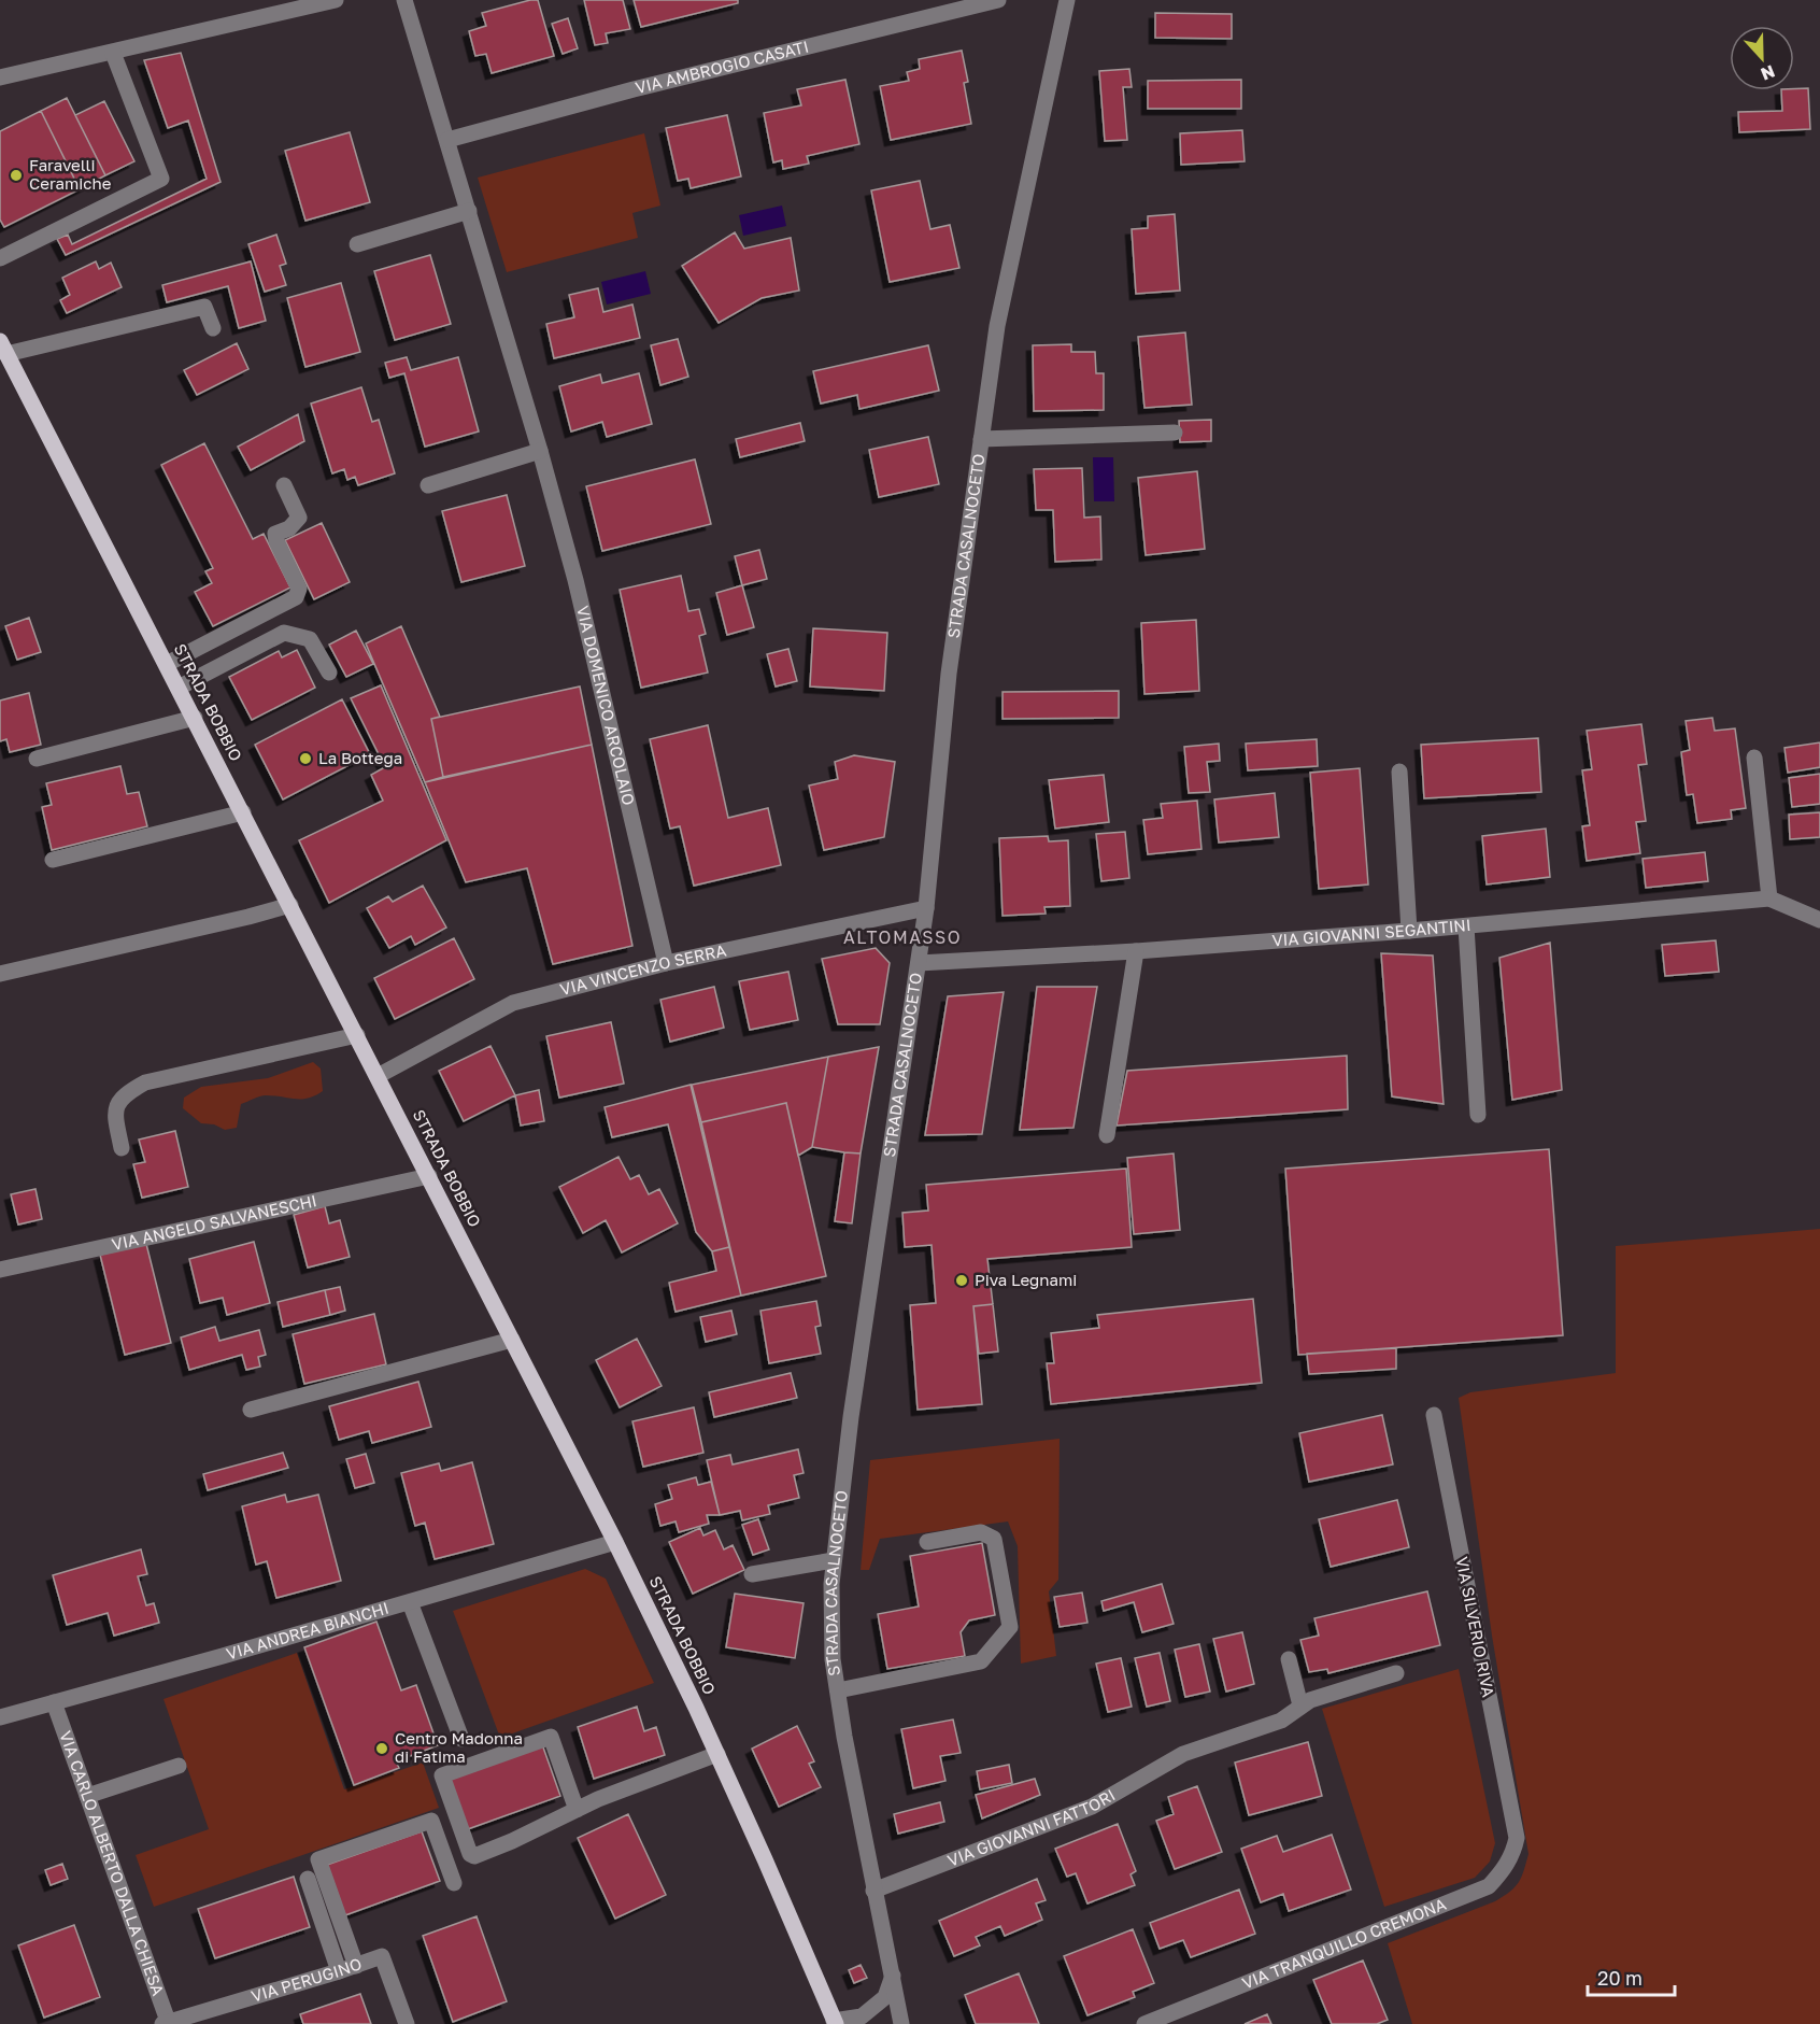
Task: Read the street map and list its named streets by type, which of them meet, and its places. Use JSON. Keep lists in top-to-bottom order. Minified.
{"streets":{"main road":["STRADA BOBBIO"],"street":["VIA AMBROGIO CASATI","STRADA CASALNOCETO","VIA DOMENICO ARCOLAIO","VIA GIOVANNI SEGANTINI","VIA VINCENZO SERRA","VIA ANGELO SALVANESCHI","VIA SILVERIO RIVA","VIA ANDREA BIANCHI","VIA GIOVANNI FATTORI","VIA CARLO ALBERTO DALLA CHIESA","VIA TRANQUILLO CREMONA","VIA PERUGINO"]},"crossings":[["VIA AMBROGIO CASATI","VIA DOMENICO ARCOLAIO"],["STRADA CASALNOCETO","VIA GIOVANNI SEGANTINI"],["STRADA CASALNOCETO","VIA VINCENZO SERRA"],["STRADA CASALNOCETO","VIA GIOVANNI FATTORI"],["STRADA BOBBIO","VIA VINCENZO SERRA"],["STRADA BOBBIO","VIA ANGELO SALVANESCHI"],["STRADA BOBBIO","VIA ANDREA BIANCHI"],["VIA DOMENICO ARCOLAIO","VIA VINCENZO SERRA"],["VIA SILVERIO RIVA","VIA TRANQUILLO CREMONA"],["VIA ANDREA BIANCHI","VIA CARLO ALBERTO DALLA CHIESA"],["VIA CARLO ALBERTO DALLA CHIESA","VIA PERUGINO"]],"districts":["ALTOMASSO"],"places":["Faravelli Ceramiche","La Bottega","Piva Legnami","Centro Madonna di Fatima"],"scale_bar":"20 m","north":"bottom"}
